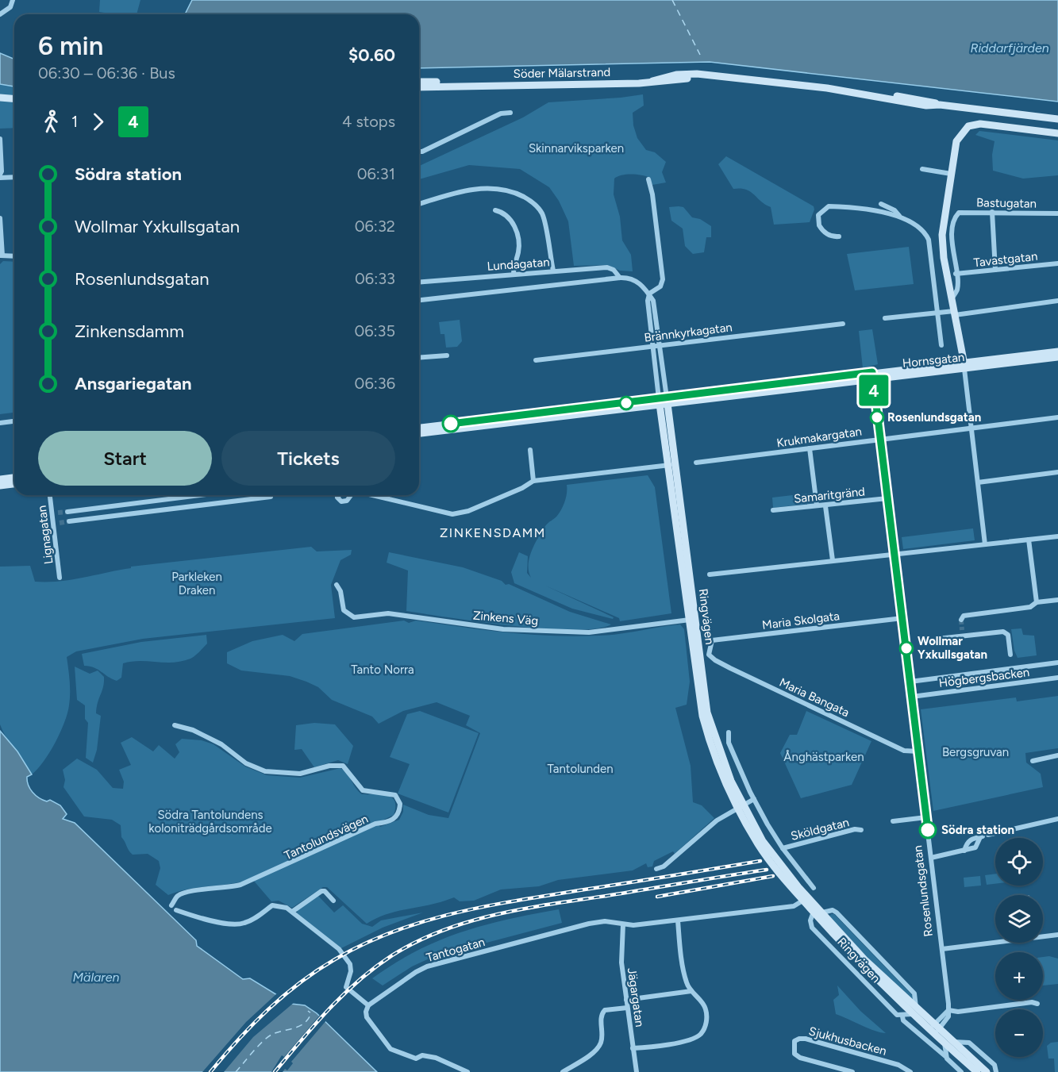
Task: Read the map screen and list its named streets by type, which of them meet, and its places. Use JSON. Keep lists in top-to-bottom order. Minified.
{"streets":{"street":["Söder Mälarstrand","Bastugatan","Tavastgatan","Lundagatan","Brännkyrkagatan","Hornsgatan","Krukmakargatan","Samaritgränd","Lignagatan","Ringvägen","Zinkens Väg","Maria Skolgata","Högbergsbacken","Maria Bangata","Sköldgatan","Tantolundsvägen","Rosenlundsgatan","Tantogatan","Jägargatan","Sjukhusbacken"]},"crossings":[["Bastugatan","Tavastgatan"],["Lundagatan","Ringvägen"],["Brännkyrkagatan","Ringvägen"],["Hornsgatan","Ringvägen"],["Hornsgatan","Rosenlundsgatan"],["Krukmakargatan","Rosenlundsgatan"],["Samaritgränd","Rosenlundsgatan"],["Ringvägen","Zinkens Väg"],["Ringvägen","Tantogatan"],["Maria Skolgata","Maria Bangata"],["Maria Skolgata","Rosenlundsgatan"],["Högbergsbacken","Rosenlundsgatan"],["Maria Bangata","Rosenlundsgatan"],["Tantogatan","Jägargatan"]],"districts":["ZINKENSDAMM"],"water":["Riddarfjärden","Mälaren"],"parks":["Skinnarviksparken","Parkleken Draken","Tanto Norra","Bergsgruvan","Ånghästparken","Tantolunden","Södra Tantolundens koloniträdgårdsområde"],"places":["Rosenlundsgatan","Wollmar Yxkullsgatan","Södra station"],"lines":["bus line 4"],"page":{"on_map":"4","heading":["6 min","06:30 – 06:36 · Bus","$0.60"],"legs":["1","4","4 stops"],"list":[{"name":"Södra station","value":"06:31"},{"name":"Wollmar Yxkullsgatan","value":"06:32"},{"name":"Rosenlundsgatan","value":"06:33"},{"name":"Zinkensdamm","value":"06:35"},{"name":"Ansgariegatan","value":"06:36"}],"buttons":["Start","Tickets"],"map_buttons":["+","−"]}}
